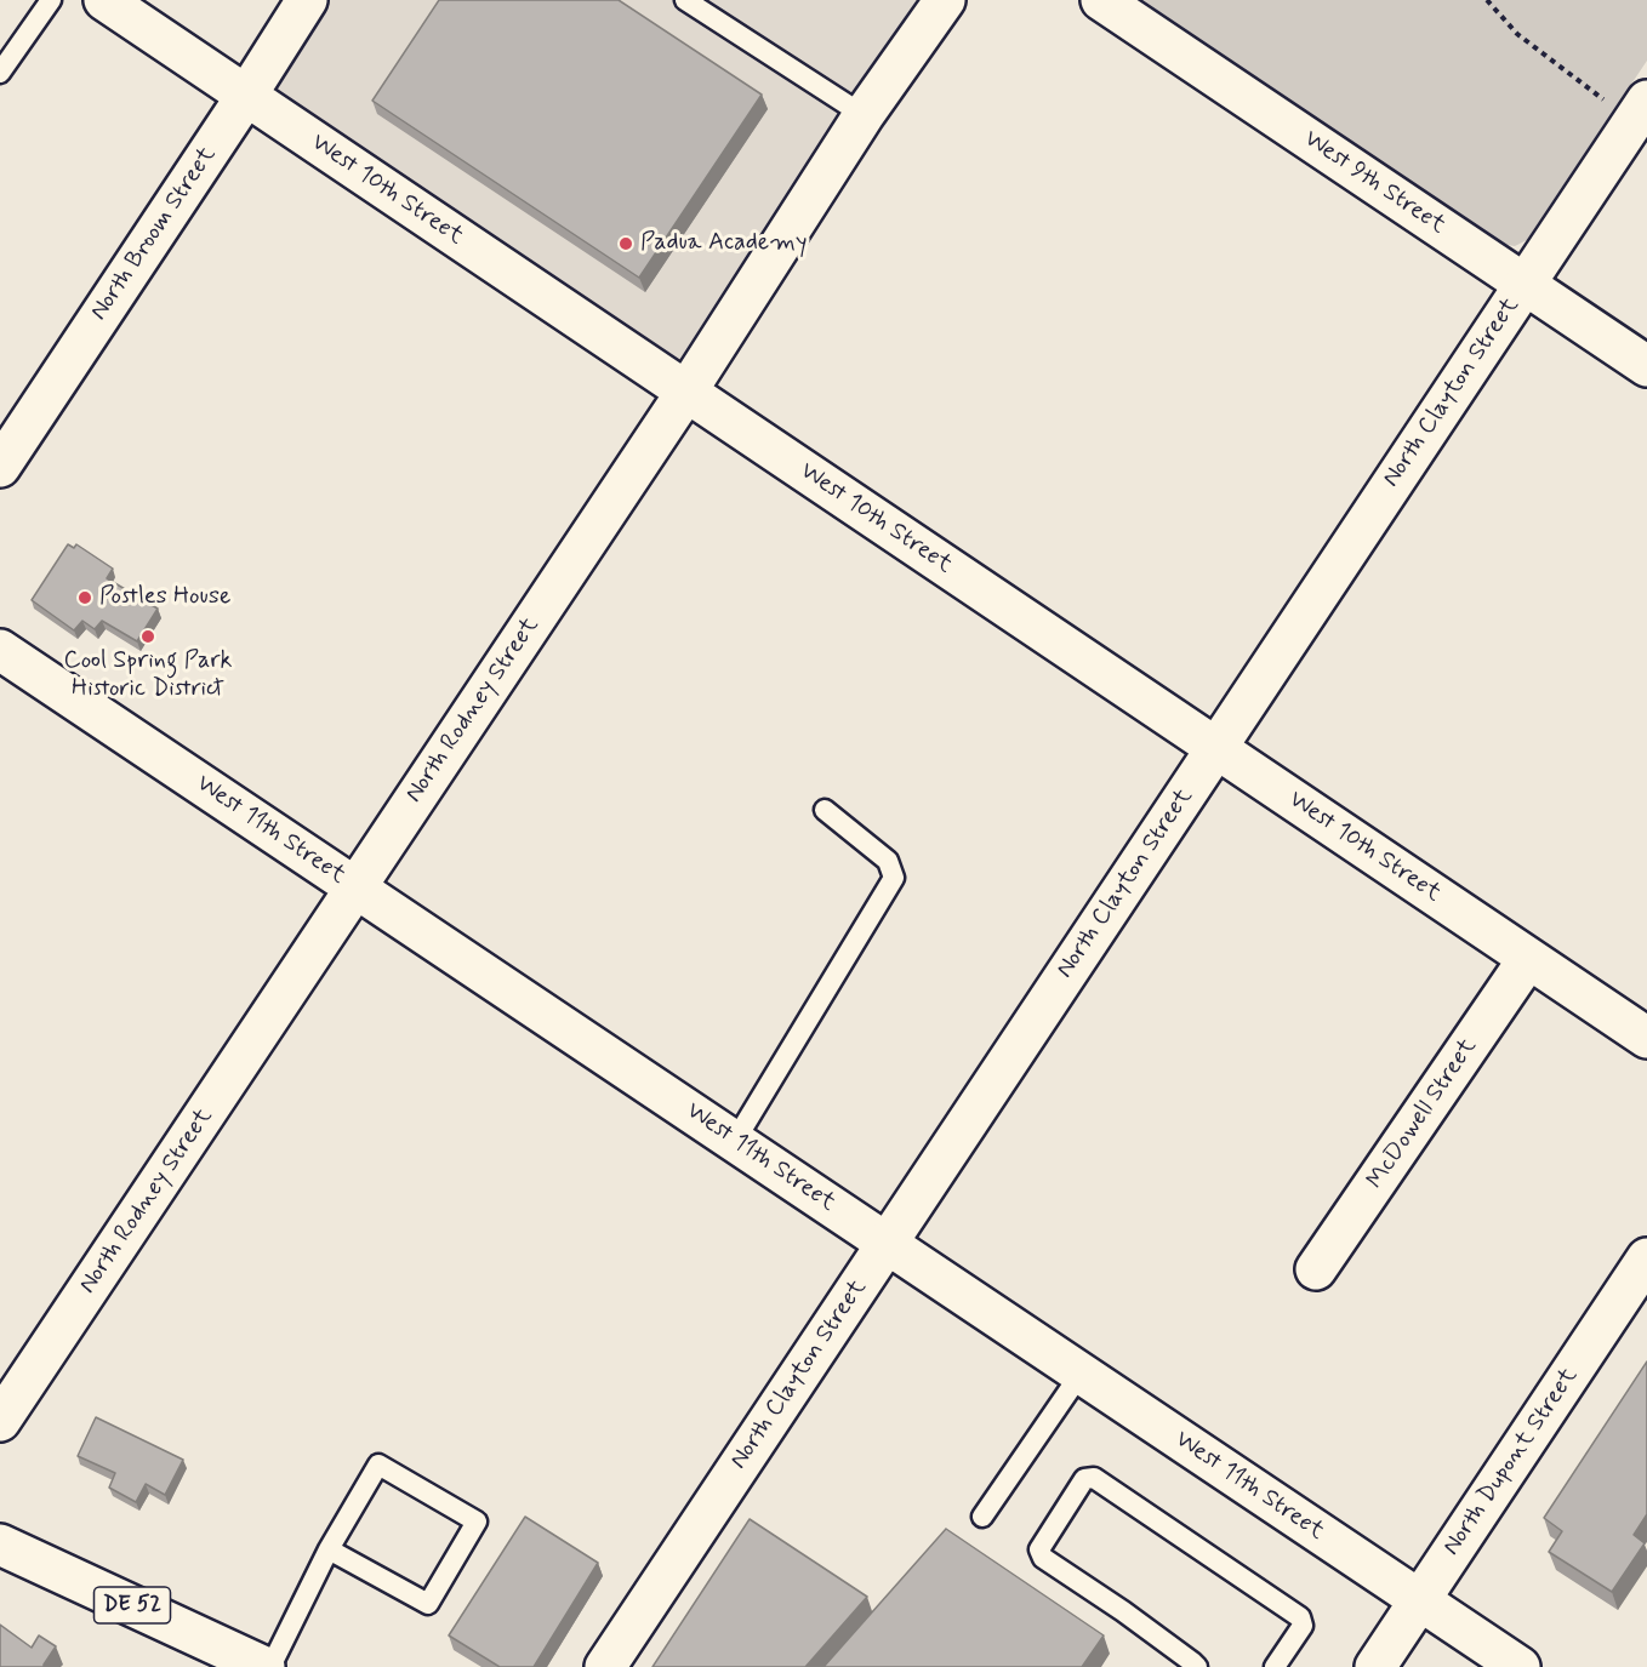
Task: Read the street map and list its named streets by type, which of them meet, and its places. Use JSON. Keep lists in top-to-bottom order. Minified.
{"streets":{"street":["West 9th Street","West 10th Street","North Broom Street","North Clayton Street","North Rodney Street","West 11th Street","McDowell Street","North Dupont Street","DE 52"]},"crossings":[["West 9th Street","North Clayton Street"],["West 10th Street","North Broom Street"],["West 10th Street","North Clayton Street"],["West 10th Street","North Rodney Street"],["West 10th Street","McDowell Street"],["North Clayton Street","West 11th Street"],["North Rodney Street","West 11th Street"],["West 11th Street","North Dupont Street"]],"places":["Padua Academy","Postles House","Cool Spring Park Historic District"]}
